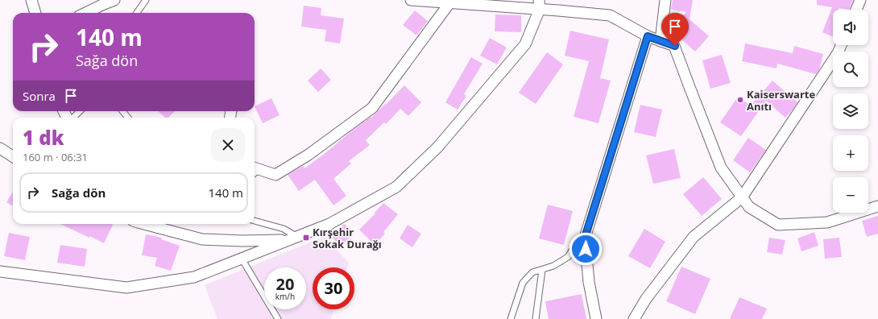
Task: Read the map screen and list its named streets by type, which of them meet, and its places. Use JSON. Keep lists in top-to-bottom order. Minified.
{"places":{"other":["Kaiserswarte Anıtı"],"transit":["Kırşehir Sokak Durağı"]},"page":{"map_buttons":["+","−"],"turn":["140 m","Sağa dön"],"then":"Sonra","heading":["1 dk","160 m · 06:31"],"list":[{"name":"Sağa dön","value":"140 m"}],"speed":"20 km/h","limit":"30"}}
